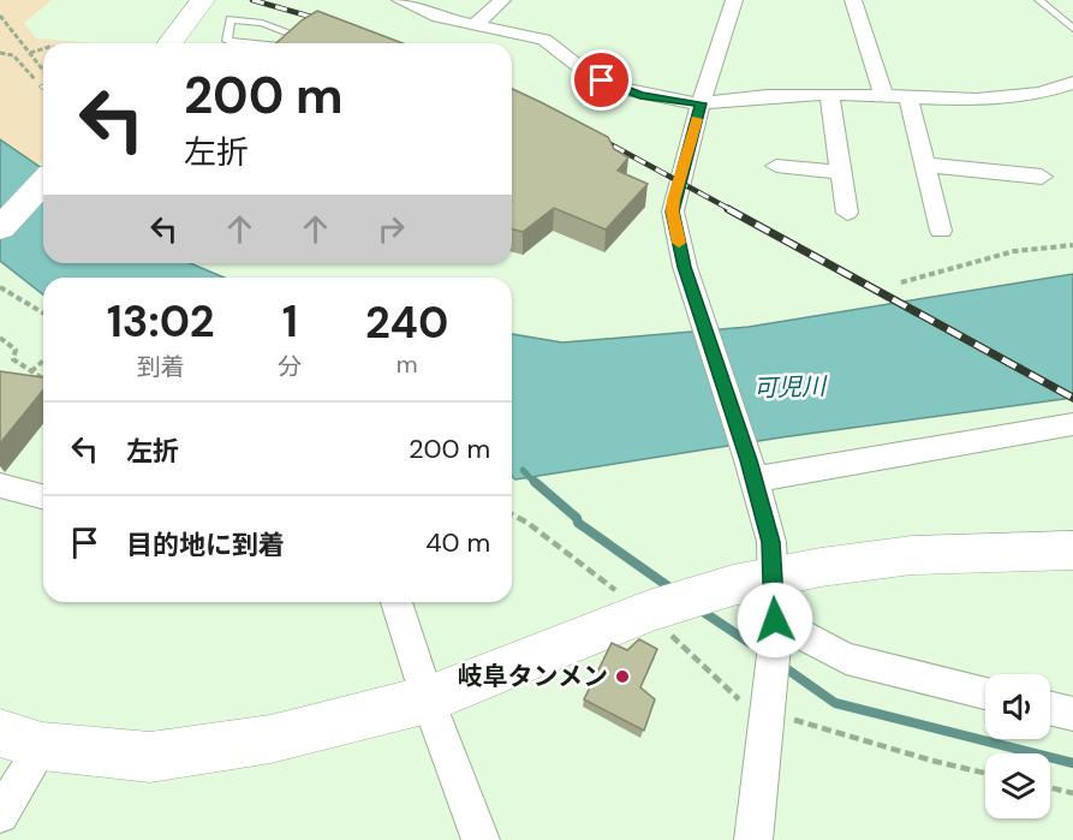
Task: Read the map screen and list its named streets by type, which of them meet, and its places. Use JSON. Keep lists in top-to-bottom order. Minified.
{"water":["可児川"],"places":["岐阜タンメン"],"page":{"turn":["200 m","左折"],"eta":["13:02","到着","1","分","240","m"],"list":[{"name":"左折","value":"200 m"},{"name":"目的地に到着","value":"40 m"}]}}
